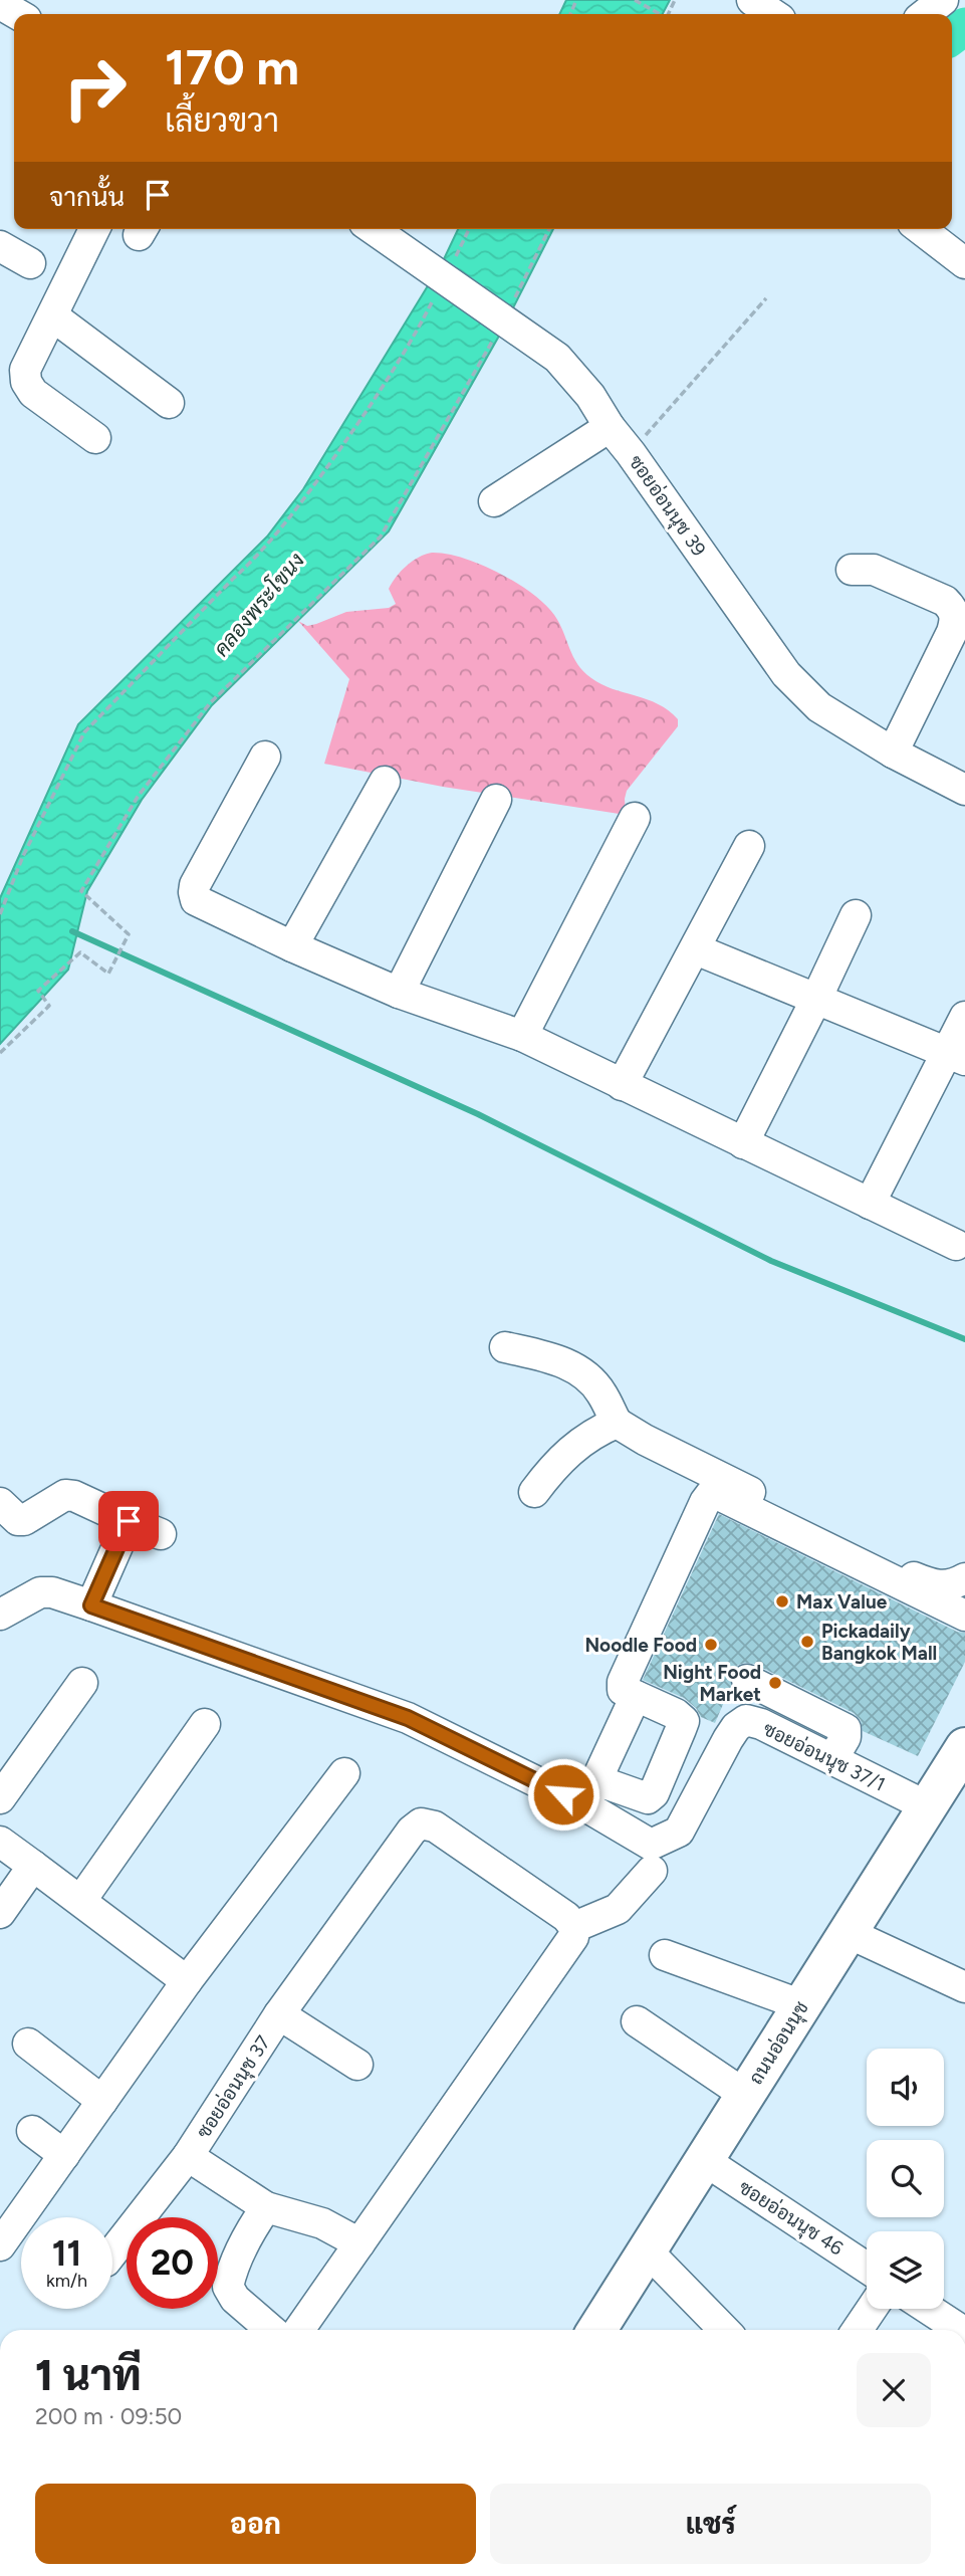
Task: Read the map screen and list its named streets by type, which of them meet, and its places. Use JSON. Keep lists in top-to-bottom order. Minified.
{"streets":{"main road":["ถนนอ่อนนุช"],"street":["ซอยอ่อนนุช 39","ซอยอ่อนนุช 37/1","ซอยอ่อนนุช 37","ซอยอ่อนนุช 46"]},"crossings":[["ซอยอ่อนนุช 37/1","ถนนอ่อนนุช"],["ถนนอ่อนนุช","ซอยอ่อนนุช 46"]],"water":["คลองพระโขนง"],"places":["Max Value","Pickadaily Bangkok Mall","Noodle Food","Night Food Market"],"page":{"turn":["170 m","เลี้ยวขวา"],"then":"จากนั้น","speed":"11 km/h","limit":"20","heading":["1 นาที","200 m · 09:50"],"buttons":["ออก","แชร์"]}}
